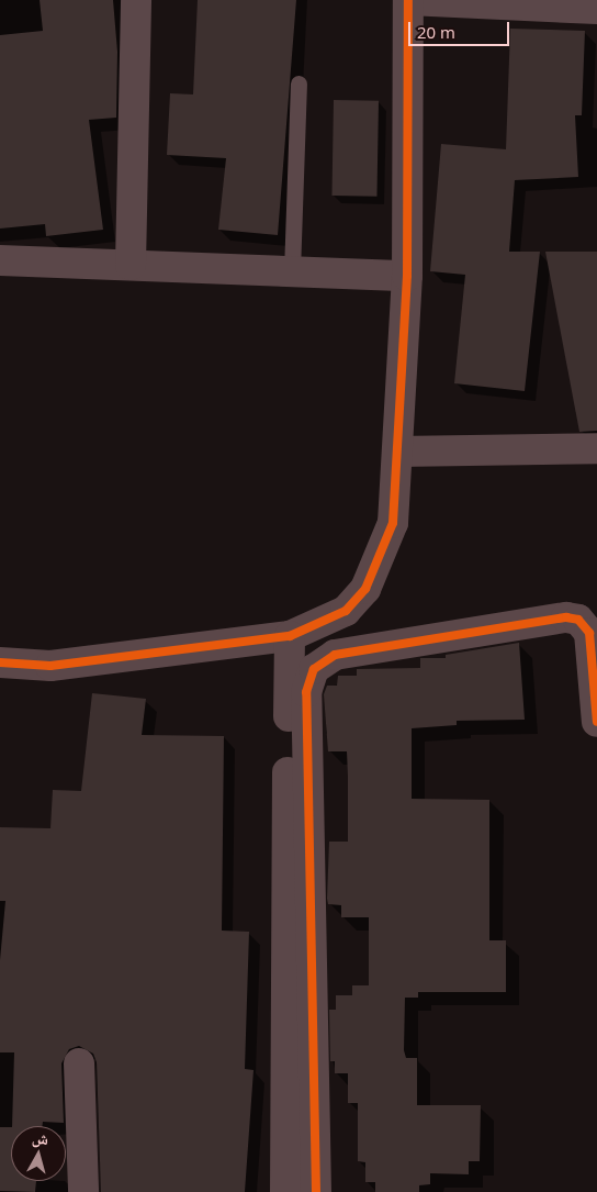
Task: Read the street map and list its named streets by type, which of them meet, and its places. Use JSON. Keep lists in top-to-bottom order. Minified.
{"scale_bar":"20 m","north":"top"}
